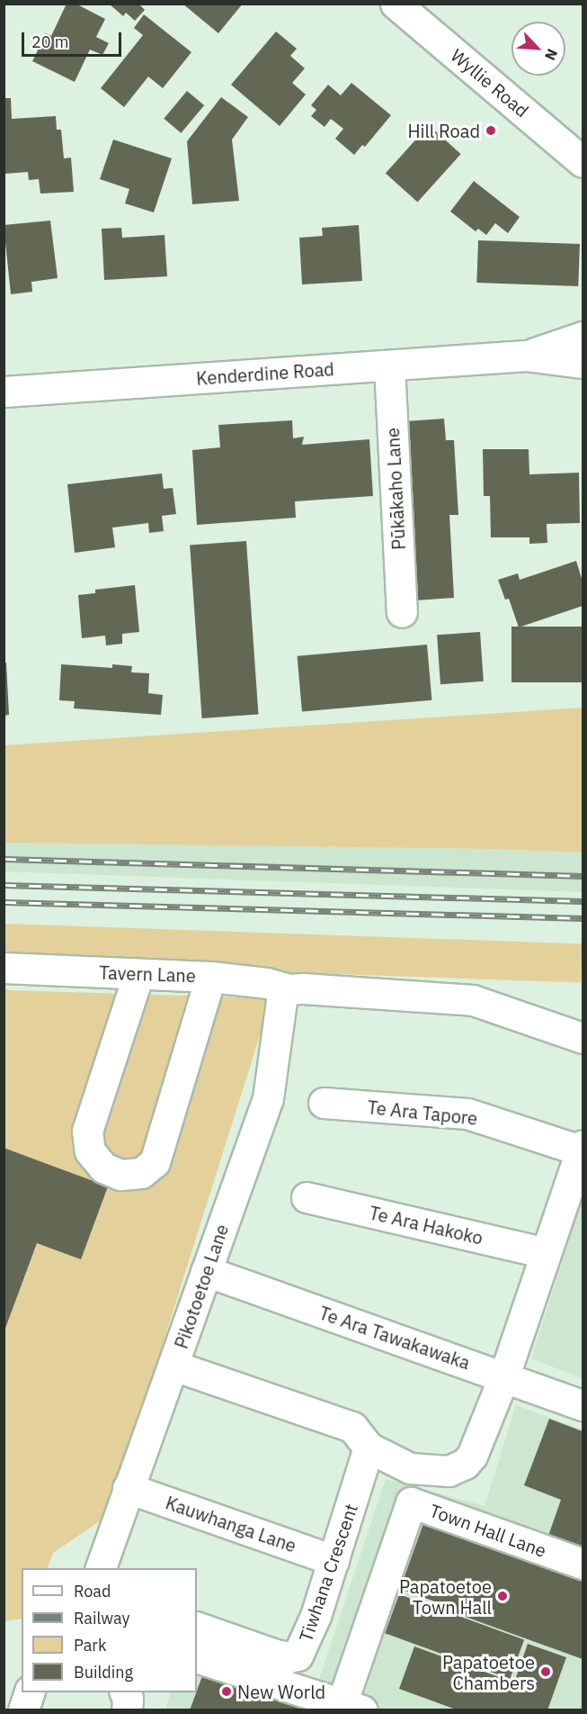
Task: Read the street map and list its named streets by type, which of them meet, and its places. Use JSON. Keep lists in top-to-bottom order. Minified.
{"streets":{"street":["Wyllie Road","Kenderdine Road","Pūkākaho Lane","Tavern Lane","Te Ara Tapore","Te Ara Hakoko","Pikotoetoe Lane","Te Ara Tawakawaka","Kauwhanga Lane","Town Hall Lane","Tiwhana Crescent"]},"crossings":[["Kenderdine Road","Pūkākaho Lane"],["Tavern Lane","Pikotoetoe Lane"],["Te Ara Tapore","Pikotoetoe Lane"],["Te Ara Hakoko","Pikotoetoe Lane"],["Pikotoetoe Lane","Te Ara Tawakawaka"],["Pikotoetoe Lane","Tiwhana Crescent"],["Kauwhanga Lane","Tiwhana Crescent"]],"places":["Hill Road","Papatoetoe Town Hall","Papatoetoe Chambers","New World"],"legend":["Road","Railway","Park","Building"],"scale_bar":"20 m","north":"bottom right"}
